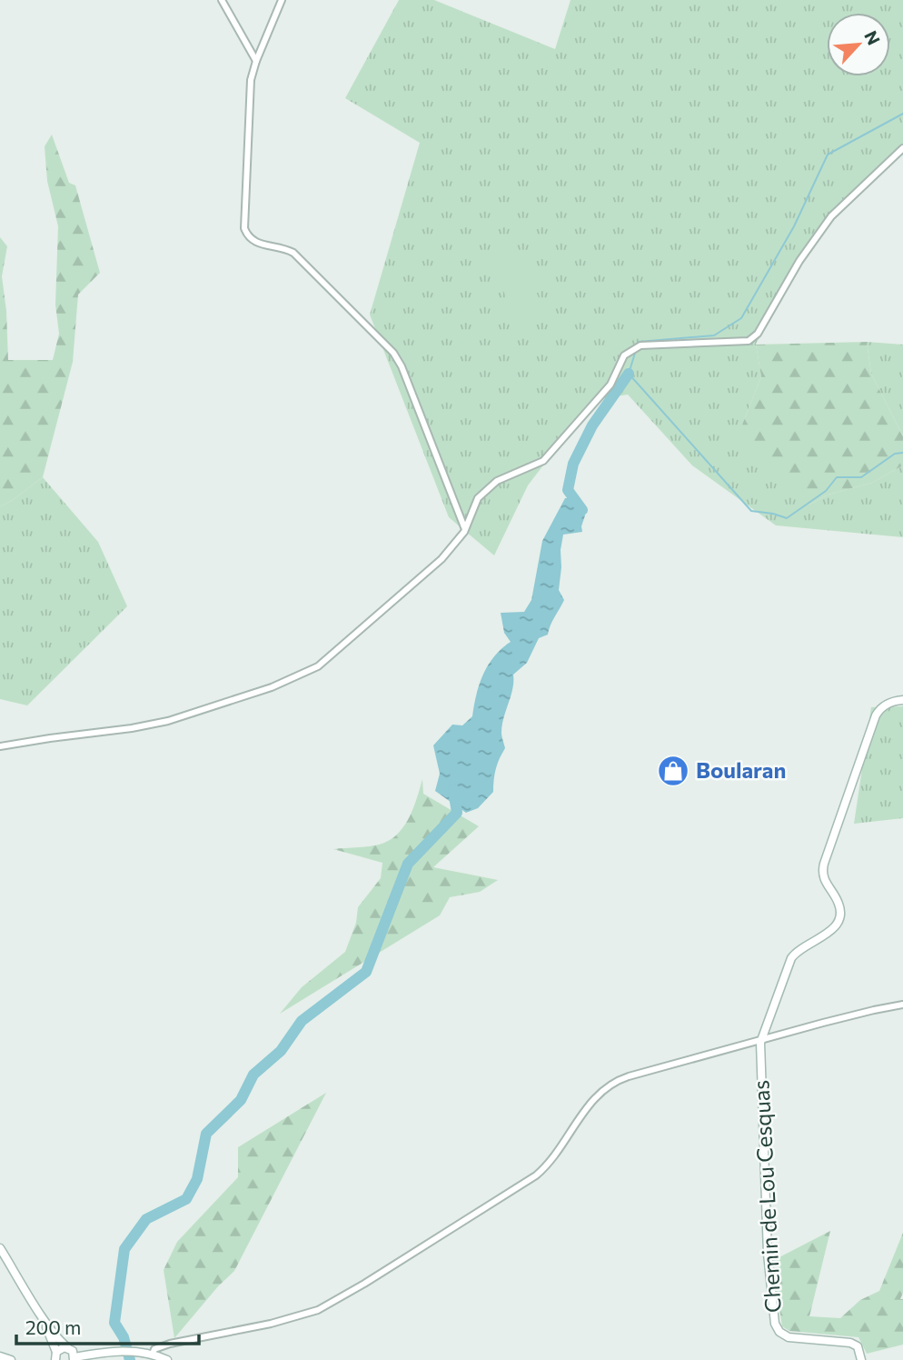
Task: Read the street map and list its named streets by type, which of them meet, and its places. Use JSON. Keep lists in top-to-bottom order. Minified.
{"streets":{"street":["Chemin de Lou Cesquas"]},"places":{"shop":["Boularan"]},"scale_bar":"200 m","north":"top right"}
